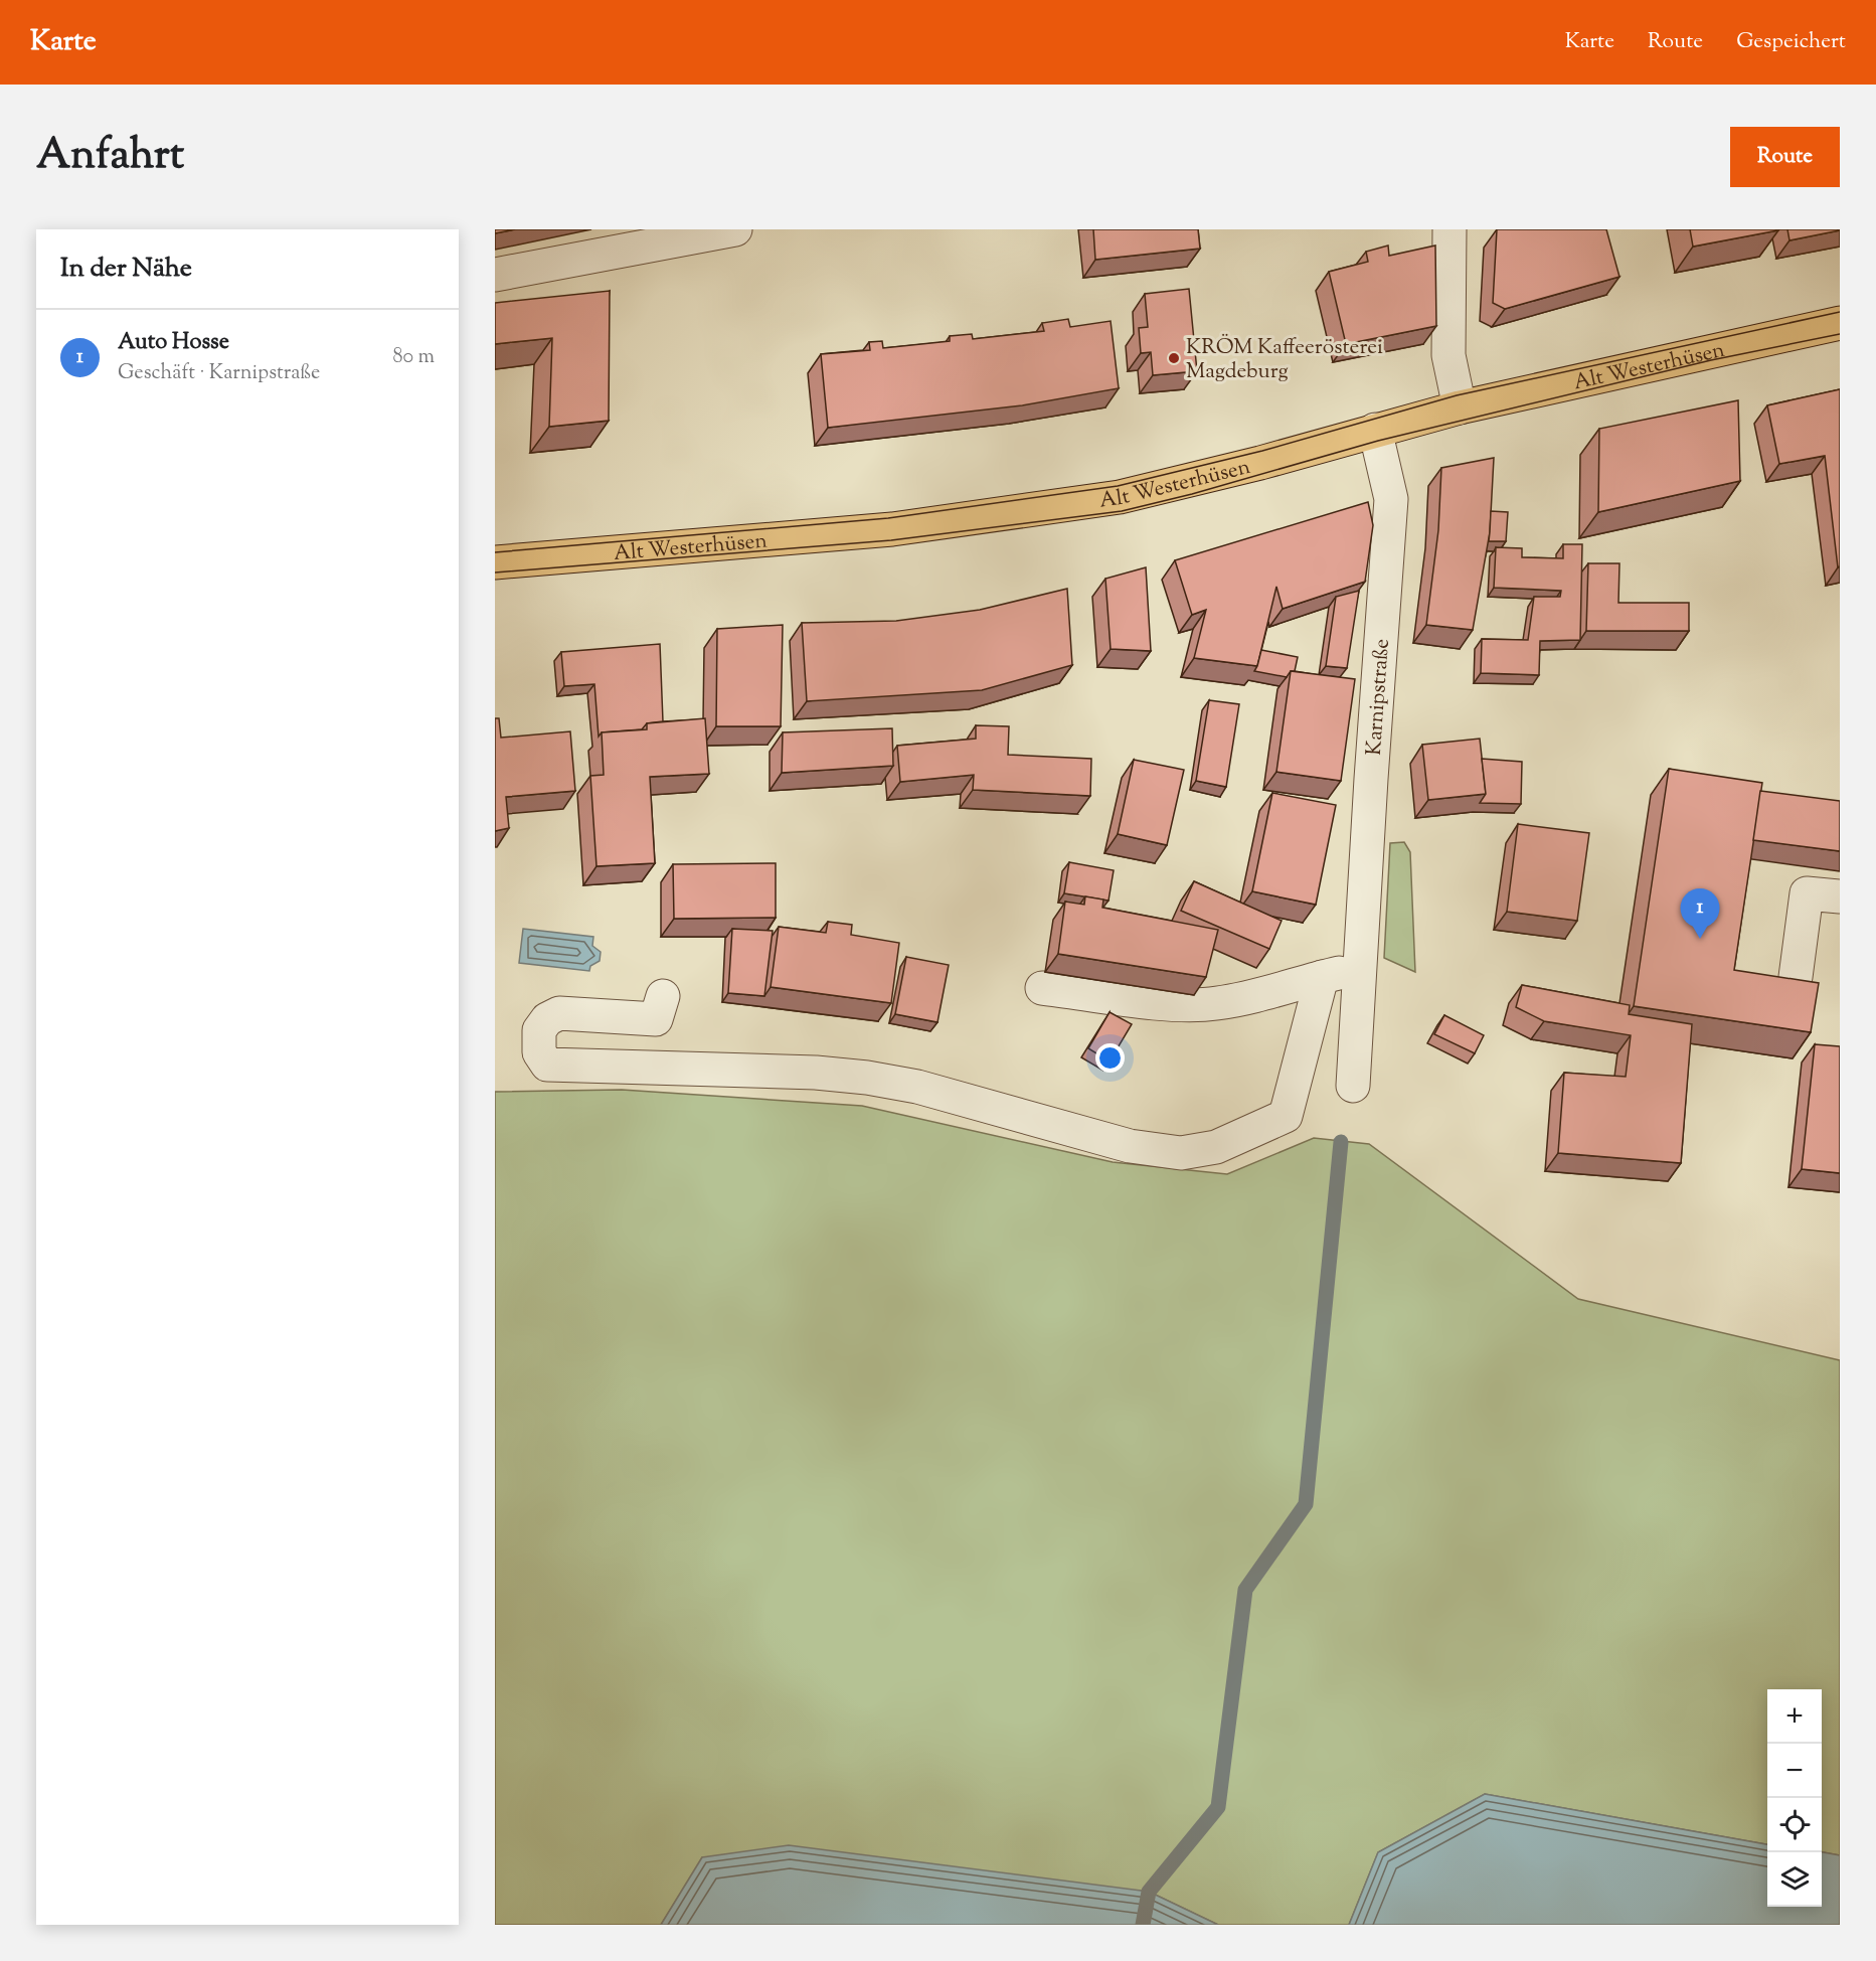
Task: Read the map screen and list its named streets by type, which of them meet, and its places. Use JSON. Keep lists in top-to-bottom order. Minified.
{"streets":{"main road":["Alt Westerhüsen"],"street":["Karnipstraße"]},"crossings":[["Alt Westerhüsen","Karnipstraße"]],"places":["KRÖM Kaffeerösterei Magdeburg"],"page":{"header":"Karte","nav":["Karte","Route","Gespeichert"],"title":"Anfahrt","buttons":"Route","heading":"In der Nähe","list":[{"mark":"1","name":"Auto Hosse","note":"Geschäft · Karnipstraße","value":"80 m"}],"pins":"1","map_buttons":["+","−"]}}
